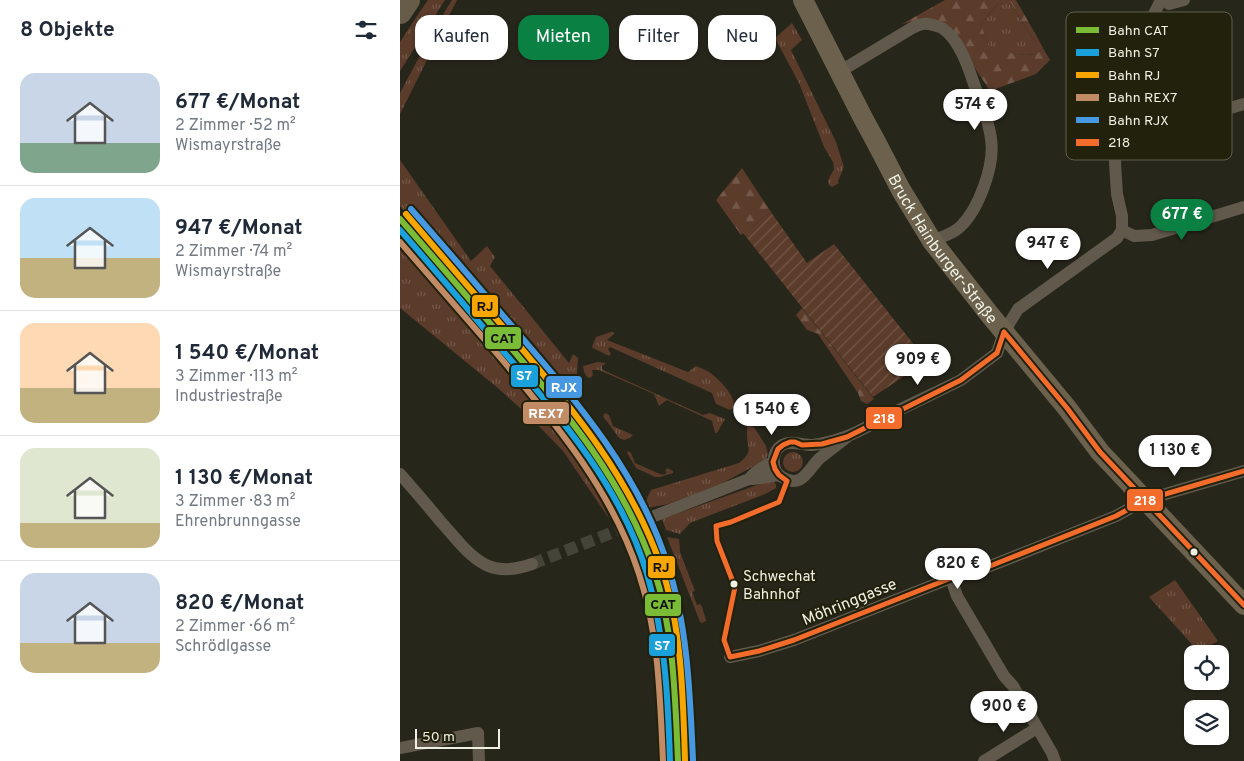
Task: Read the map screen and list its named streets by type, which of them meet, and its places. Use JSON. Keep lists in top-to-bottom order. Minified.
{"streets":{"main road":["Bruck Hainburger-Straße"],"street":["Möhringgasse"]},"crossings":[["Bruck Hainburger-Straße","Möhringgasse"]],"places":["Schwechat Bahnhof"],"lines":["rail line RJX","rail line RJ","rail line CAT","rail line S7","rail line REX7","transit line 218"],"legend":["Bahn CAT","Bahn S7","Bahn RJ","Bahn REX7","Bahn RJX","218"],"scale_bar":"50 m","page":{"heading":"8 Objekte","chip":["Kaufen","Mieten","Filter","Neu"],"list":[{"name":"677 €/Monat","note":"2 Zimmer · 52 m² · Wismayrstraße"},{"name":"947 €/Monat","note":"2 Zimmer · 74 m² · Wismayrstraße"},{"name":"1 540 €/Monat","note":"3 Zimmer · 113 m² · Industriestraße"},{"name":"1 130 €/Monat","note":"3 Zimmer · 83 m² · Ehrenbrunngasse"},{"name":"820 €/Monat","note":"2 Zimmer · 66 m² · Schrödlgasse"}],"price":["574 €","677 €","947 €","909 €","1 540 €","1 130 €","820 €","900 €"],"scale":"50 m"}}
